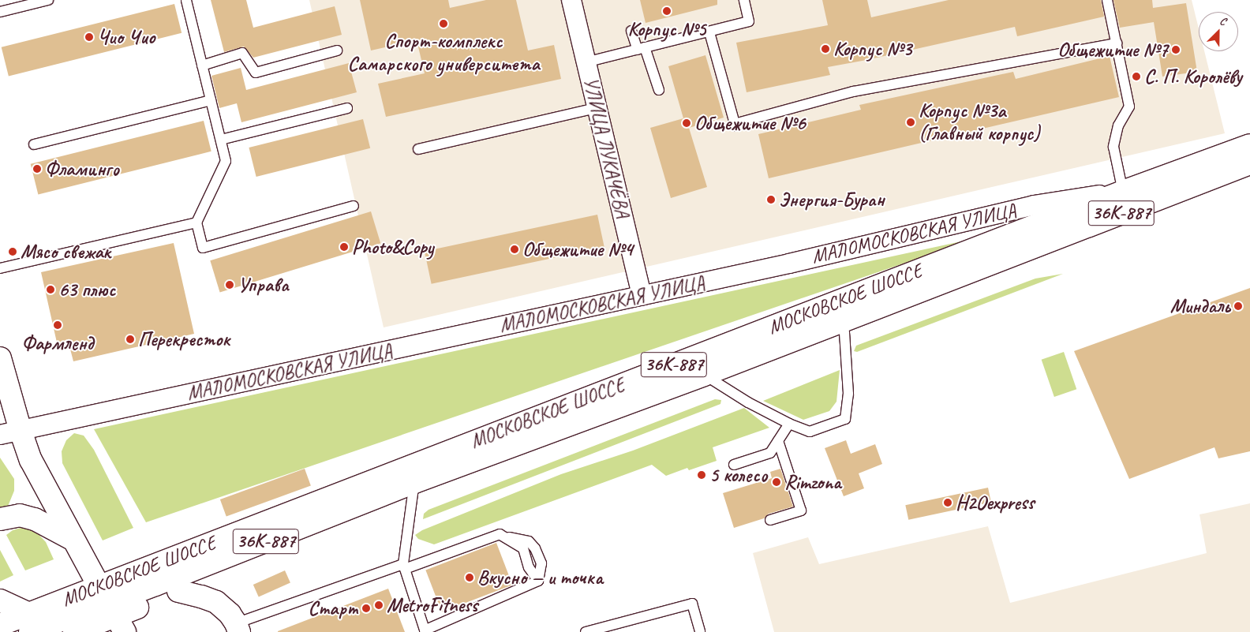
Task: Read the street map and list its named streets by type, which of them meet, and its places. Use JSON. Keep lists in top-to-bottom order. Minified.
{"streets":{"main road":["36К-887","МОСКОВСКОЕ ШОССЕ"],"street":["УЛИЦА ЛУКАЧЁВА","МАЛОМОСКОВСКАЯ УЛИЦА"]},"crossings":[["УЛИЦА ЛУКАЧЁВА","МАЛОМОСКОВСКАЯ УЛИЦА"],["МАЛОМОСКОВСКАЯ УЛИЦА","МОСКОВСКОЕ ШОССЕ"]],"places":["Корпус №5","Спорт-комплекс Самарского университета","Чио Чио","Корпус №3","Общежитие №7","С. П. Королёву","Корпус №3a (Главный корпус)","Общежитие №6","Фламинго","Энергия-Буран","Photo&Copy","Общежитие №4","Мясо свежак","Управа","63 плюс","Миндаль","Фармленд","Перекресток","5 колесо","Rimzona","H2Oexpress","Вкусно — и точка","MetroFitness","Старт"],"north":"top right"}
